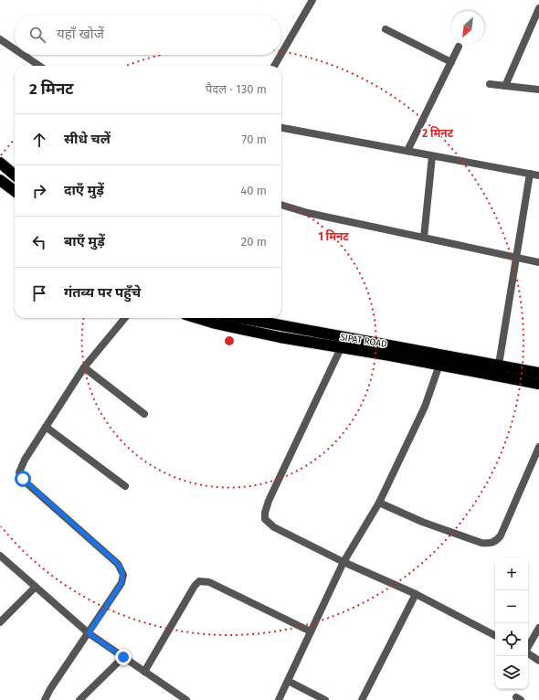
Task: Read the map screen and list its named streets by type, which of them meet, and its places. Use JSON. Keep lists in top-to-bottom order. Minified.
{"streets":{"highway":["SIPAT ROAD"]},"north":"bottom left","page":{"search":"यहाँ खोजें","heading":["2 मिनट","पैदल · 130 m"],"list":[["सीधे चलें","70 m"],["दाएँ मुड़ें","40 m"],["बाएँ मुड़ें","20 m"],"गंतव्य पर पहुँचे"],"map_buttons":["+","−"]},"rings":["2 मिनट","1 मिनट"]}
